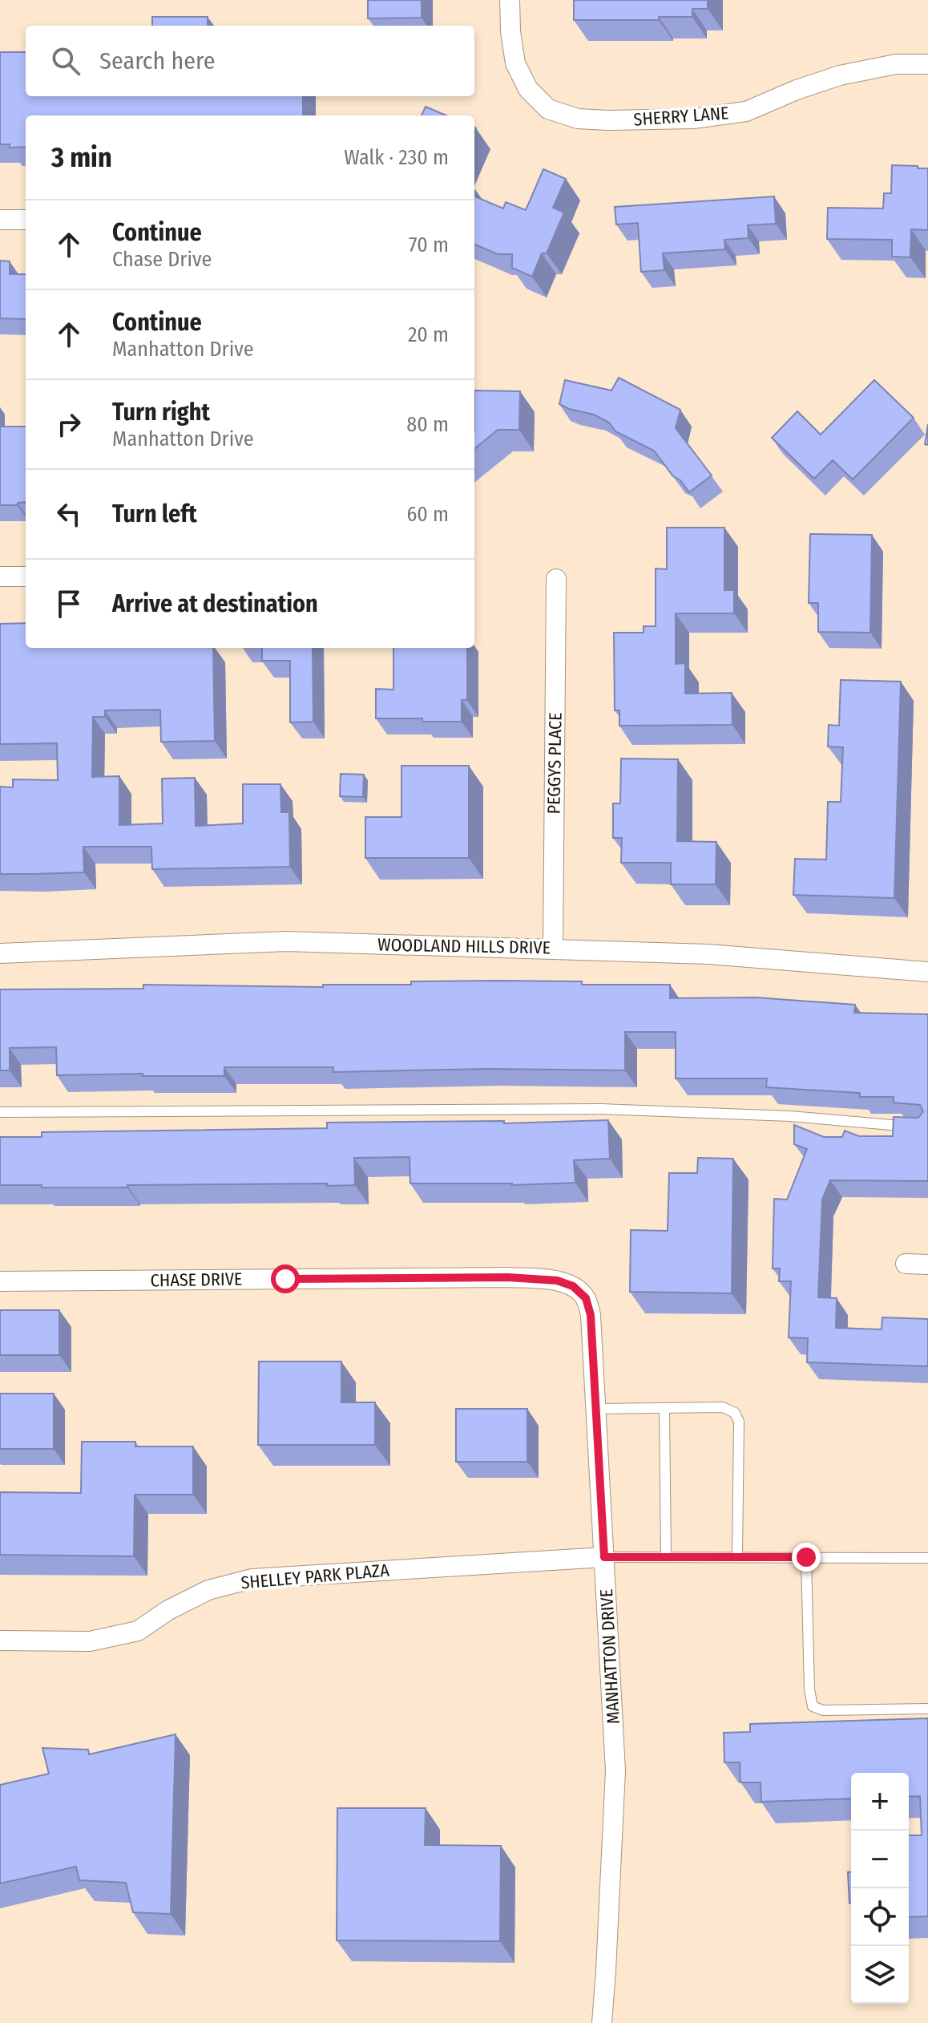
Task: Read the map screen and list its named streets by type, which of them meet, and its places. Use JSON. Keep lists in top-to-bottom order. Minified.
{"streets":{"street":["SHERRY LANE","PEGGYS PLACE","WOODLAND HILLS DRIVE","CHASE DRIVE","SHELLEY PARK PLAZA","MANHATTON DRIVE"]},"crossings":[["PEGGYS PLACE","WOODLAND HILLS DRIVE"],["CHASE DRIVE","MANHATTON DRIVE"],["SHELLEY PARK PLAZA","MANHATTON DRIVE"]],"page":{"search":"Search here","heading":["3 min","Walk · 230 m"],"list":[["Continue","Chase Drive","70 m"],["Continue","Manhatton Drive","20 m"],["Turn right","Manhatton Drive","80 m"],["Turn left","60 m"],"Arrive at destination"],"map_buttons":["+","−"]}}
